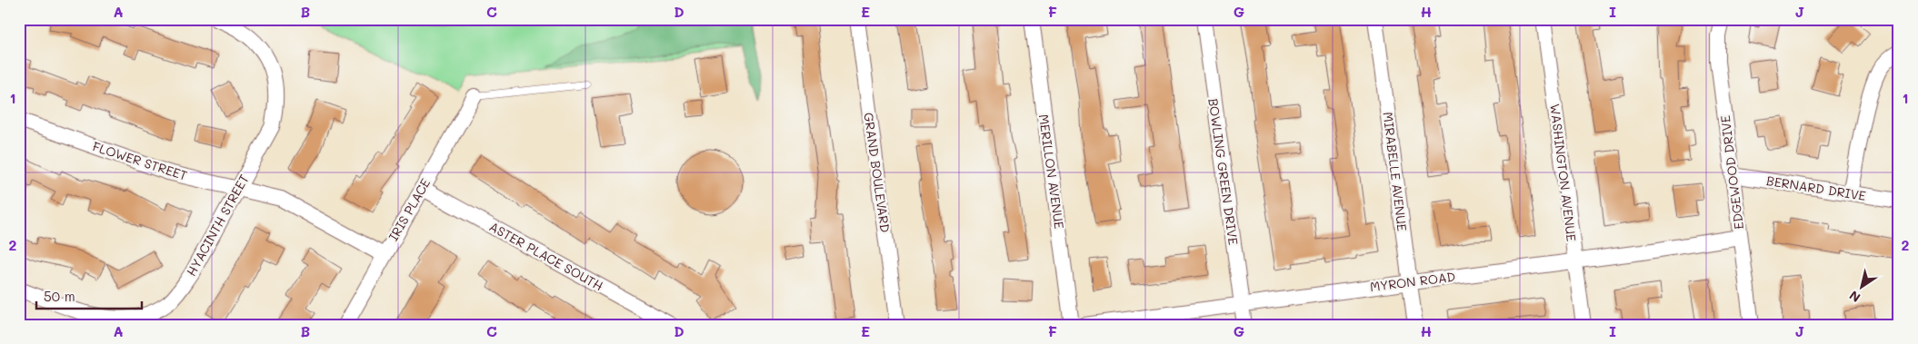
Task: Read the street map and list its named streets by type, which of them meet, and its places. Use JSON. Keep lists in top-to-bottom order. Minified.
{"streets":{"street":["FLOWER STREET","MERILLON AVENUE","BOWLING GREEN DRIVE","MIRABELLE AVENUE","GRAND BOULEVARD","WASHINGTON AVENUE","EDGEWOOD DRIVE","BERNARD DRIVE","IRIS PLACE","HYACINTH STREET","ASTER PLACE SOUTH","MYRON ROAD"]},"crossings":[["FLOWER STREET","IRIS PLACE"],["FLOWER STREET","HYACINTH STREET"],["BOWLING GREEN DRIVE","MYRON ROAD"],["MIRABELLE AVENUE","MYRON ROAD"],["WASHINGTON AVENUE","MYRON ROAD"],["EDGEWOOD DRIVE","BERNARD DRIVE"],["EDGEWOOD DRIVE","MYRON ROAD"],["IRIS PLACE","ASTER PLACE SOUTH"]],"scale_bar":"50 m","north":"bottom left","grid":{"columns":["A","B","C","D","E","F","G","H","I","J"],"rows":["1","2"]}}
